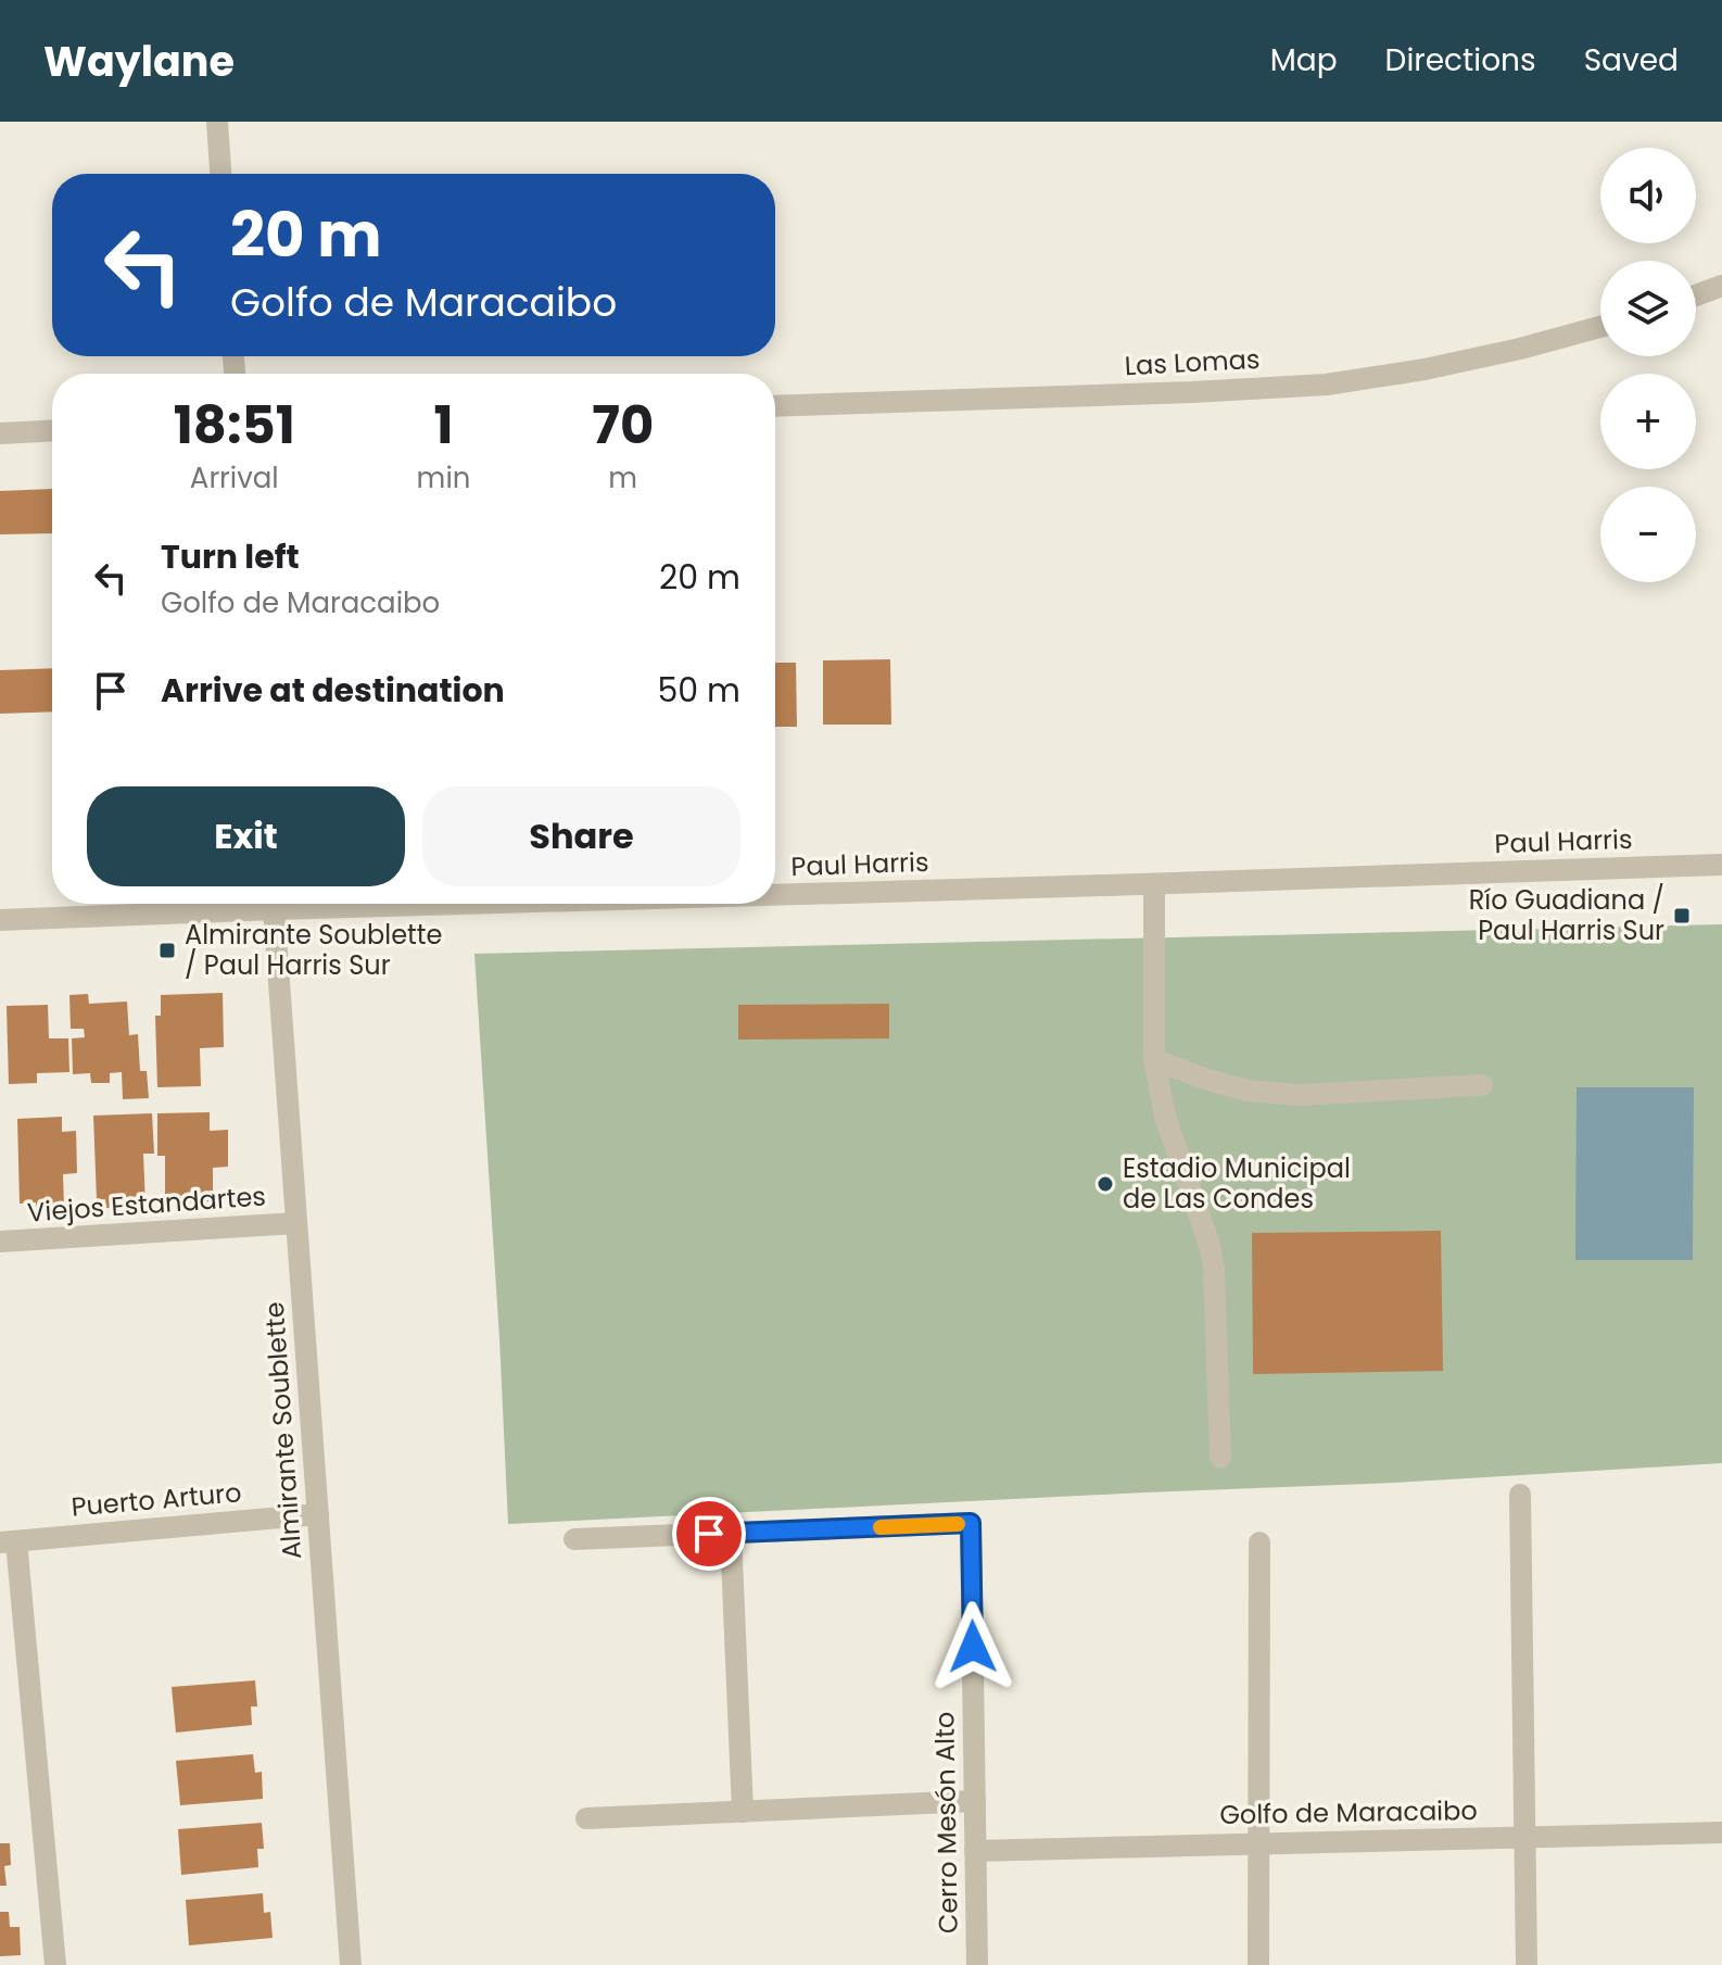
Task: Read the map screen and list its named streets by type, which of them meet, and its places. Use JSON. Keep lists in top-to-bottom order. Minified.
{"streets":{"street":["Las Lomas","Paul Harris","Viejos Estandartes","Almirante Soublette","Puerto Arturo","Golfo de Maracaibo","Cerro Mesón Alto"]},"crossings":[["Viejos Estandartes","Almirante Soublette"],["Almirante Soublette","Puerto Arturo"],["Golfo de Maracaibo","Cerro Mesón Alto"]],"places":{"transit":["Río Guadiana / Paul Harris Sur","Almirante Soublette / Paul Harris Sur"],"other":["Estadio Municipal de Las Condes"]},"page":{"header":"Waylane","nav":["Map","Directions","Saved"],"map_buttons":["+","−"],"turn":["20 m","Golfo de Maracaibo"],"eta":["18:51","Arrival","1","min","70","m"],"list":[{"name":"Turn left","note":"Golfo de Maracaibo","value":"20 m"},{"name":"Arrive at destination","value":"50 m"}],"buttons":["Exit","Share"]}}
